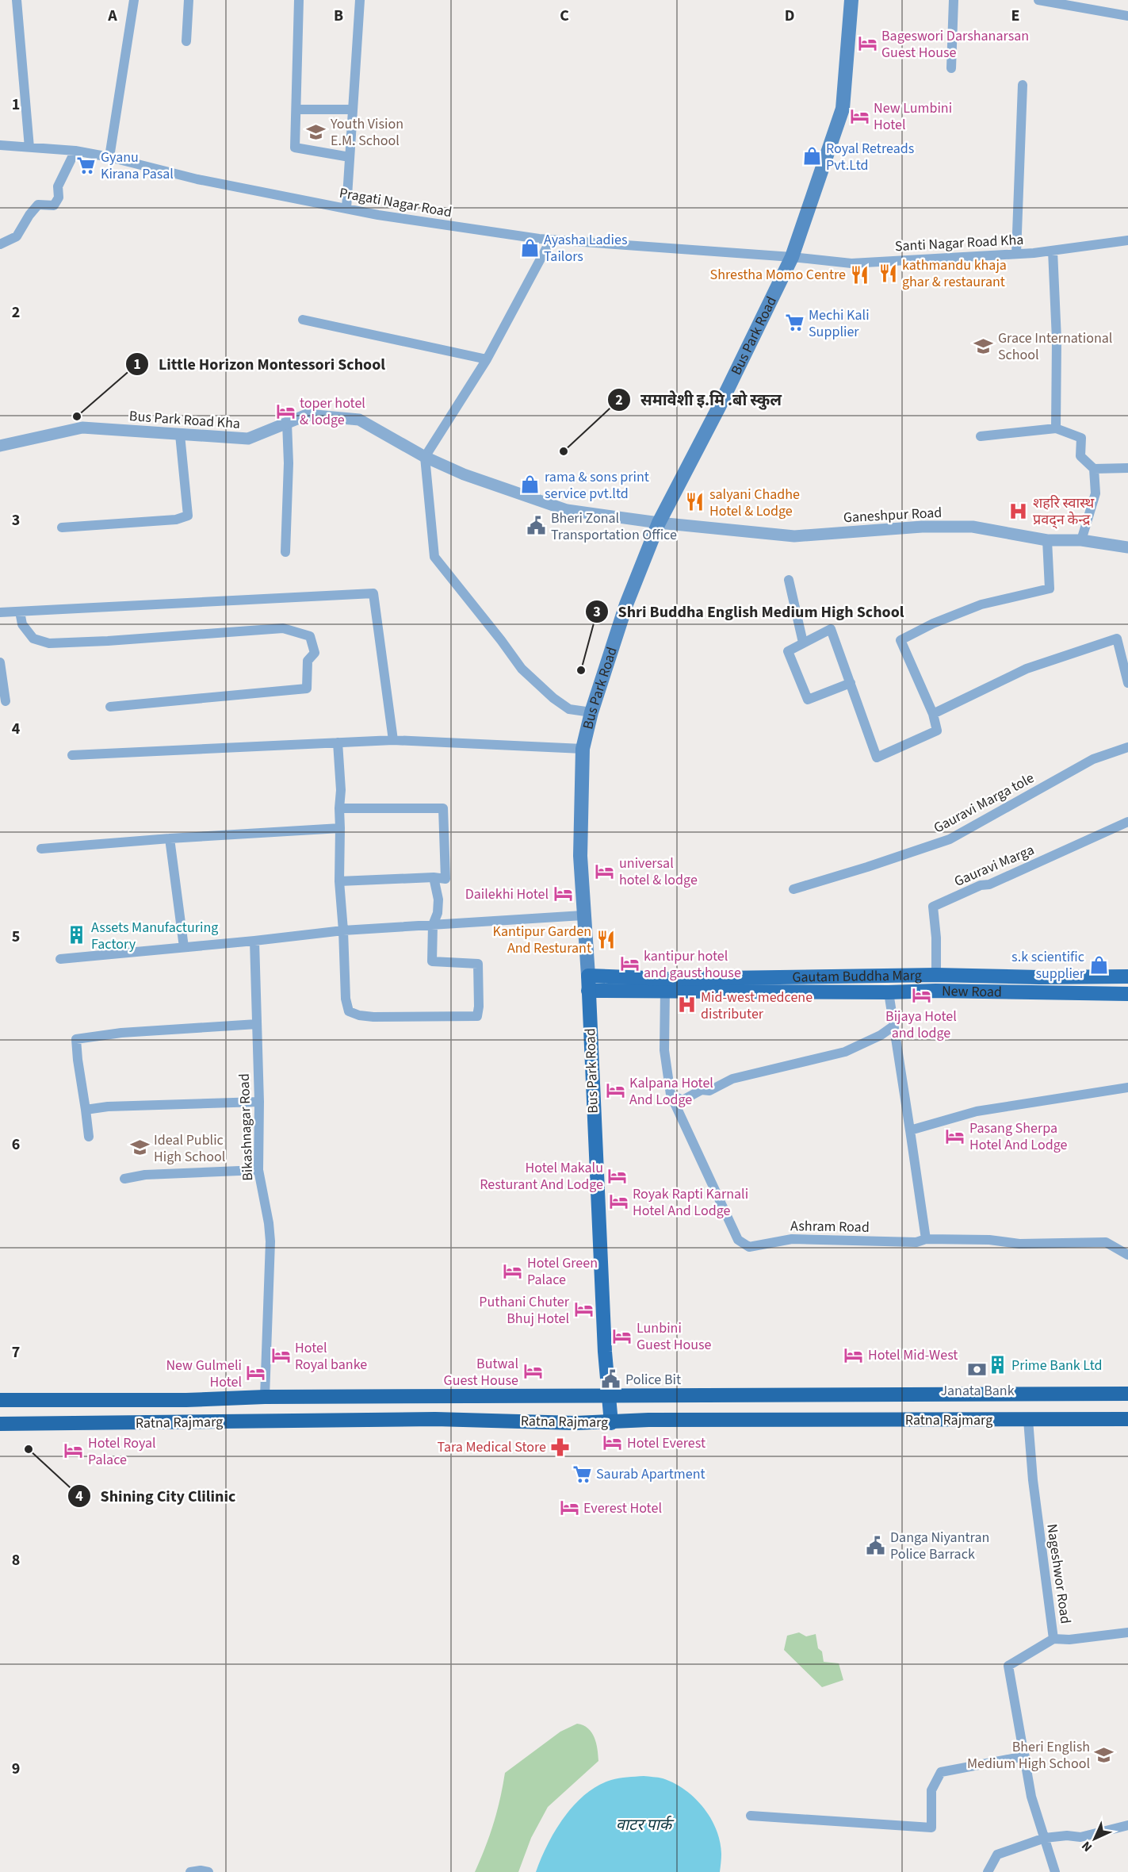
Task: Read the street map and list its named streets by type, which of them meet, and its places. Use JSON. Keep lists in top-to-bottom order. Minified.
{"streets":{"highway":["Ratna Rajmarg"],"main road":["Bus Park Road","Gautam Buddha Marg","New Road"],"street":["Pragati Nagar Road","Santi Nagar Road Kha","Bus Park Road Kha","Ganeshpur Road","Gauravi Marga tole","Gauravi Marga","Bikashnagar Road","Ashram Road","Nageshwor Road"]},"crossings":[["Pragati Nagar Road","Santi Nagar Road Kha"],["Pragati Nagar Road","Bus Park Road"],["Santi Nagar Road Kha","Bus Park Road"],["Bus Park Road","Bus Park Road Kha"],["Bus Park Road","Ganeshpur Road"],["Bus Park Road","Gautam Buddha Marg"],["Bus Park Road","New Road"],["Bus Park Road","Ratna Rajmarg"],["Bus Park Road Kha","Ganeshpur Road"],["Gauravi Marga","Gautam Buddha Marg"],["New Road","Ashram Road"],["Bikashnagar Road","Ratna Rajmarg"],["Ratna Rajmarg","Nageshwor Road"]],"water":["वाटर पार्क"],"places":{"hotel":["Bageswori Darshanarsan Guest House","New Lumbini Hotel","toper hotel & lodge","universal hotel & lodge","Dailekhi Hotel","kantipur hotel and gaust house","Bijaya Hotel and lodge","Kalpana Hotel And Lodge","Pasang Sherpa Hotel And Lodge","Hotel Makalu Resturant And Lodge","Royak Rapti Karnali Hotel And Lodge","Hotel Green Palace","Puthani Chuter Bhuj Hotel","Lunbini Guest House","Hotel Mid-West","Hotel Royal banke","Butwal Guest House","New Gulmeli Hotel","Hotel Everest","Hotel Royal Palace","Everest Hotel"],"school or university":["Youth Vision E.M. School","Grace International School","Ideal Public High School","Bheri English Medium High School"],"shop":["Royal Retreads Pvt.Ltd","Ayasha Ladies Tailors","rama & sons print service pvt.ltd","s.k scientific supplier"],"supermarket":["Gyanu Kirana Pasal","Mechi Kali Supplier","Saurab Apartment"],"restaurant":["kathmandu khaja ghar & restaurant","Shrestha Momo Centre","salyani Chadhe Hotel & Lodge","Kantipur Garden And Resturant"],"other":["Little Horizon Montessori School","समावेशी इ.मि .बाे स्कुल","Shri Buddha English Medium High School","Shining City Clilinic"],"hospital":["शहरि स्वास्थ प्रवद्न केन्द्र","Mid-west medcene distributer"],"public building":["Bheri Zonal Transportation Office","Police Bit","Danga Niyantran Police Barrack"],"building":["Assets Manufacturing Factory","Prime Bank Ltd"],"bank":["Janata Bank"],"pharmacy":["Tara Medical Store"]},"north":"bottom left","grid":{"columns":["A","B","C","D","E"],"rows":["1","2","3","4","5","6","7","8","9"]}}
